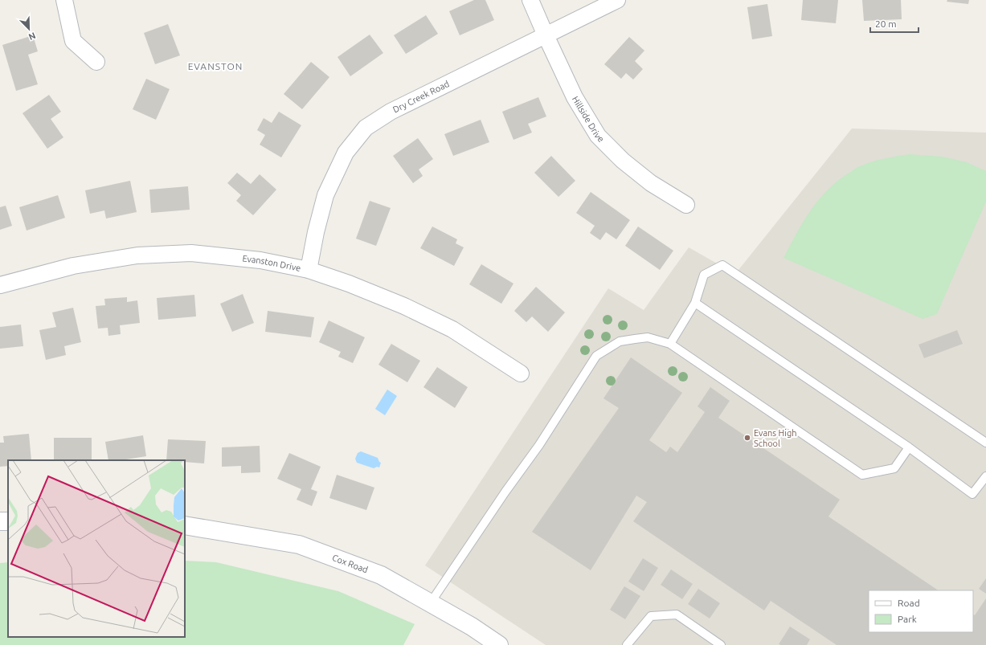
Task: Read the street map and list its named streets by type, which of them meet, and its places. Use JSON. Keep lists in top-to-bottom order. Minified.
{"streets":{"street":["Dry Creek Road","Hillside Drive","Evanston Drive","Cox Road"]},"crossings":[["Dry Creek Road","Hillside Drive"],["Dry Creek Road","Evanston Drive"]],"districts":["EVANSTON"],"places":["Evans High School"],"legend":["Road","Park"],"scale_bar":"20 m","north":"bottom right"}
